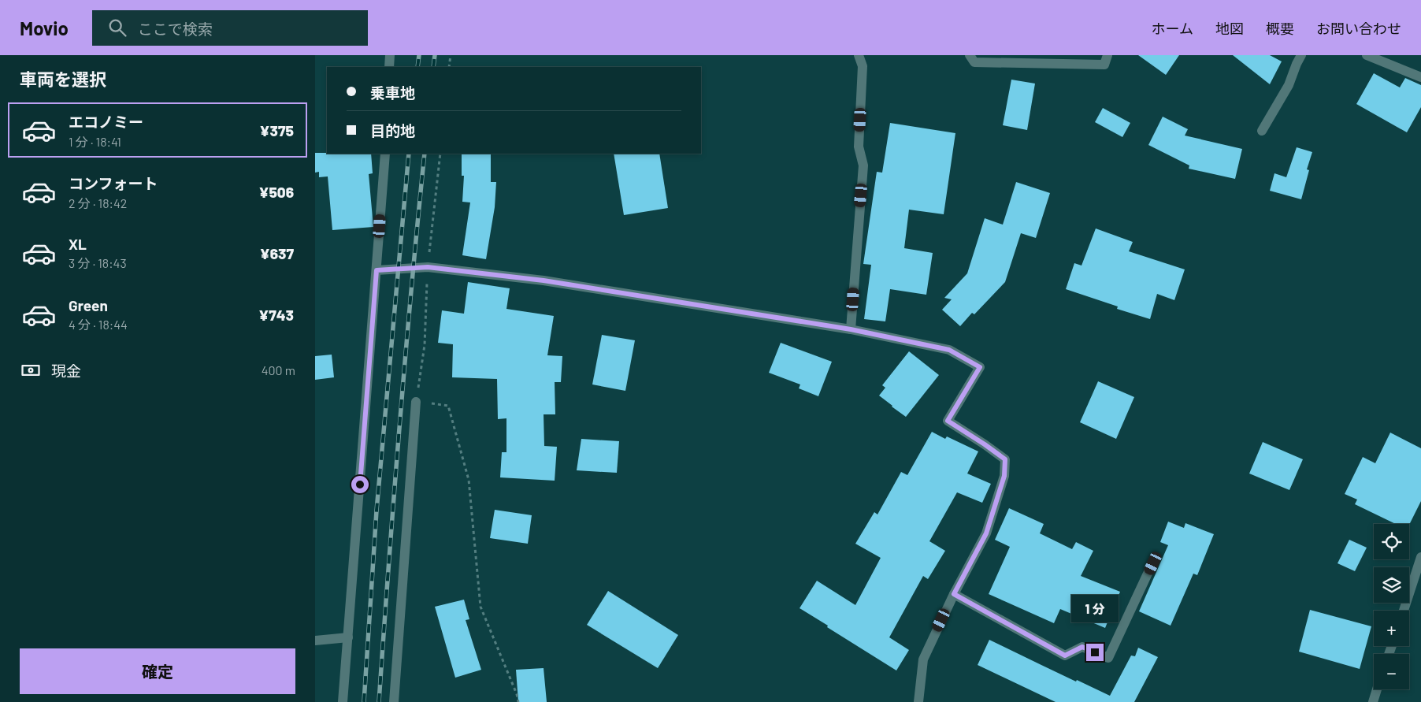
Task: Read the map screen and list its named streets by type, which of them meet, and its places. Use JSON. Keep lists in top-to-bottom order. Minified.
{"page":{"header":"Movio","search":"ここで検索","nav":["ホーム","地図","概要","お問い合わせ"],"heading":"車両を選択","banner":["乗車地","目的地"],"list":[{"name":"エコノミー","note":"1 分 · 18:41","value":"¥375"},{"name":"コンフォート","note":"2 分 · 18:42","value":"¥506"},{"name":"XL","note":"3 分 · 18:43","value":"¥637"},{"name":"Green","note":"4 分 · 18:44","value":"¥743"}],"pay":["現金","400 m"],"map_buttons":["+","−"],"bubble":"1 分","buttons":"確定"}}
